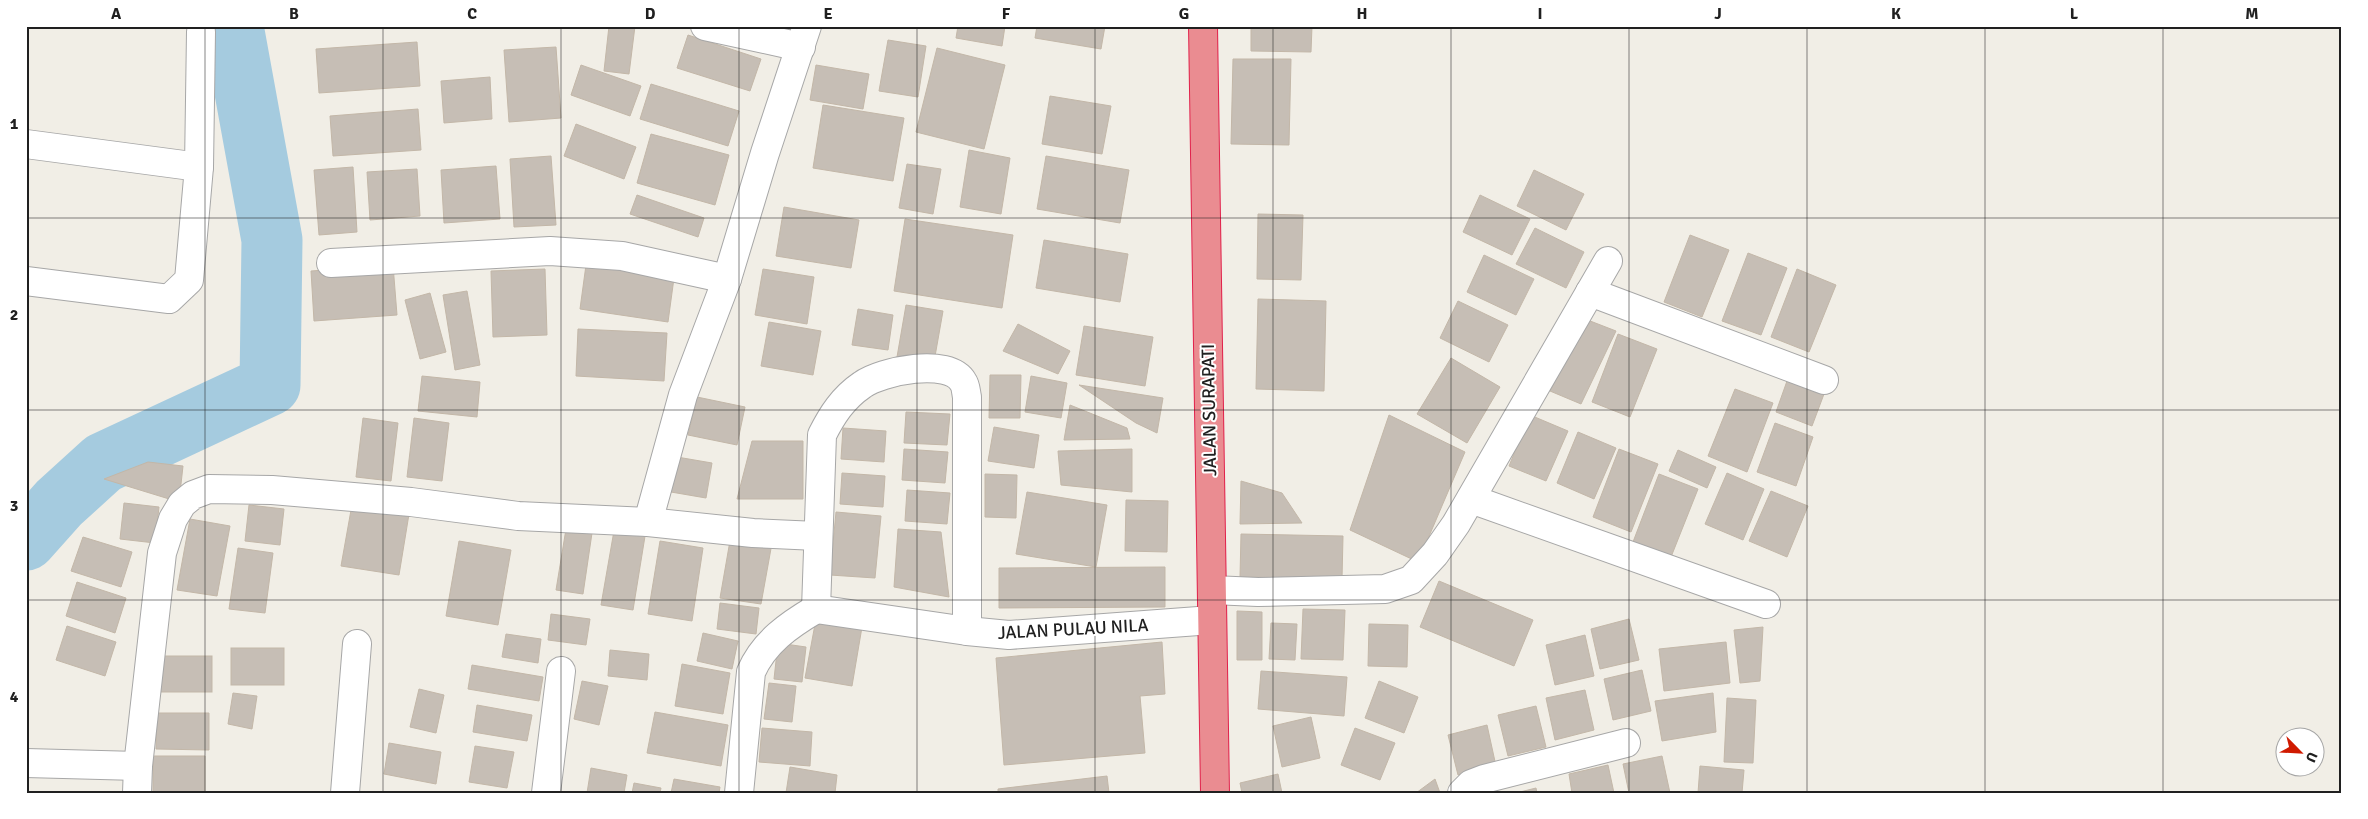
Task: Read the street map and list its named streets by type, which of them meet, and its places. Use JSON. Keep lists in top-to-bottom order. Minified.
{"streets":{"highway":["JALAN SURAPATI"],"street":["JALAN PULAU NILA"]},"crossings":[["JALAN SURAPATI","JALAN PULAU NILA"]],"north":"bottom right","grid":{"columns":["A","B","C","D","E","F","G","H","I","J","K","L","M"],"rows":["1","2","3","4"]}}
